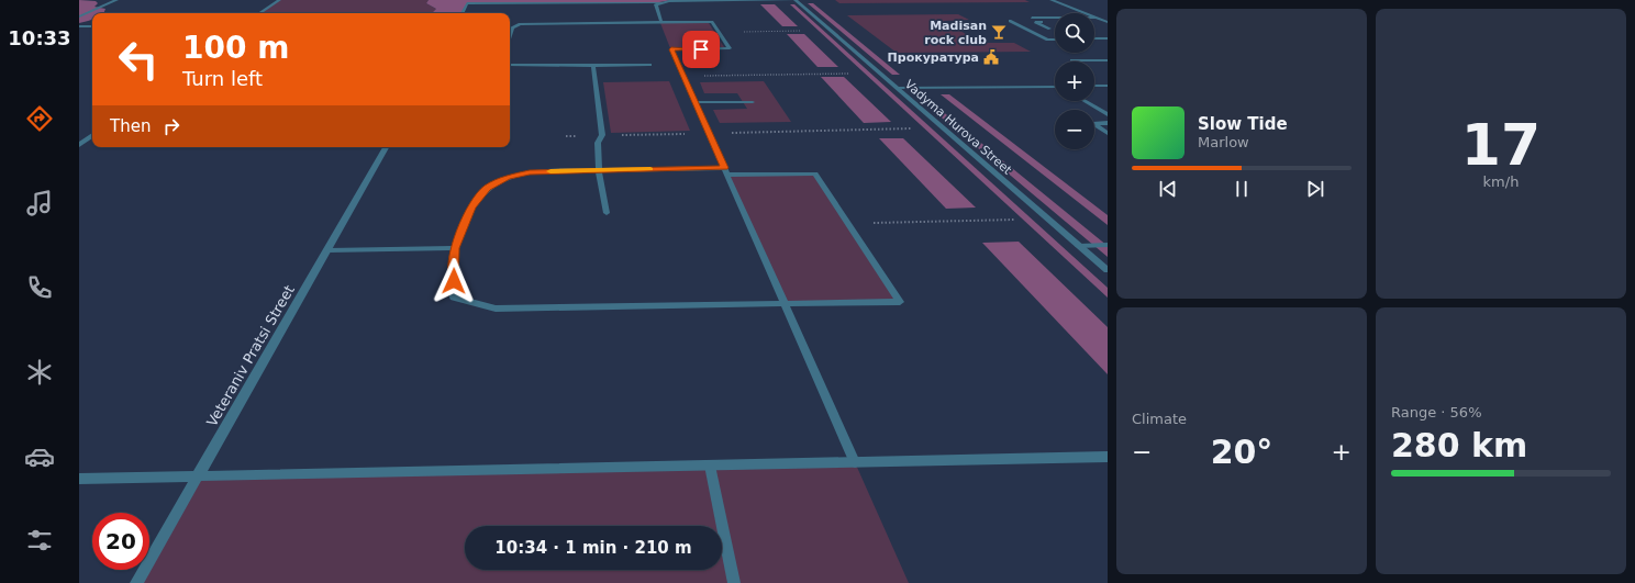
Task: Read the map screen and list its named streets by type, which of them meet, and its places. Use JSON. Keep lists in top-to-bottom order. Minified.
{"streets":{"street":["Vadyma Hurova Street","Veteraniv Pratsi Street"]},"places":{"bar":["Madisan rock club"],"public building":["Прокуратура"]},"page":{"tabs":"10:33","tile":[["17","km/h"],"Climate",["Range · 56%","280 km"]],"map_buttons":["+","−"],"turn":["100 m","Turn left"],"then":"Then","song":["Slow Tide","Marlow"],"heat":["−","20°","+"],"limit":"20","trip":"10:34 · 1 min · 210 m"}}
